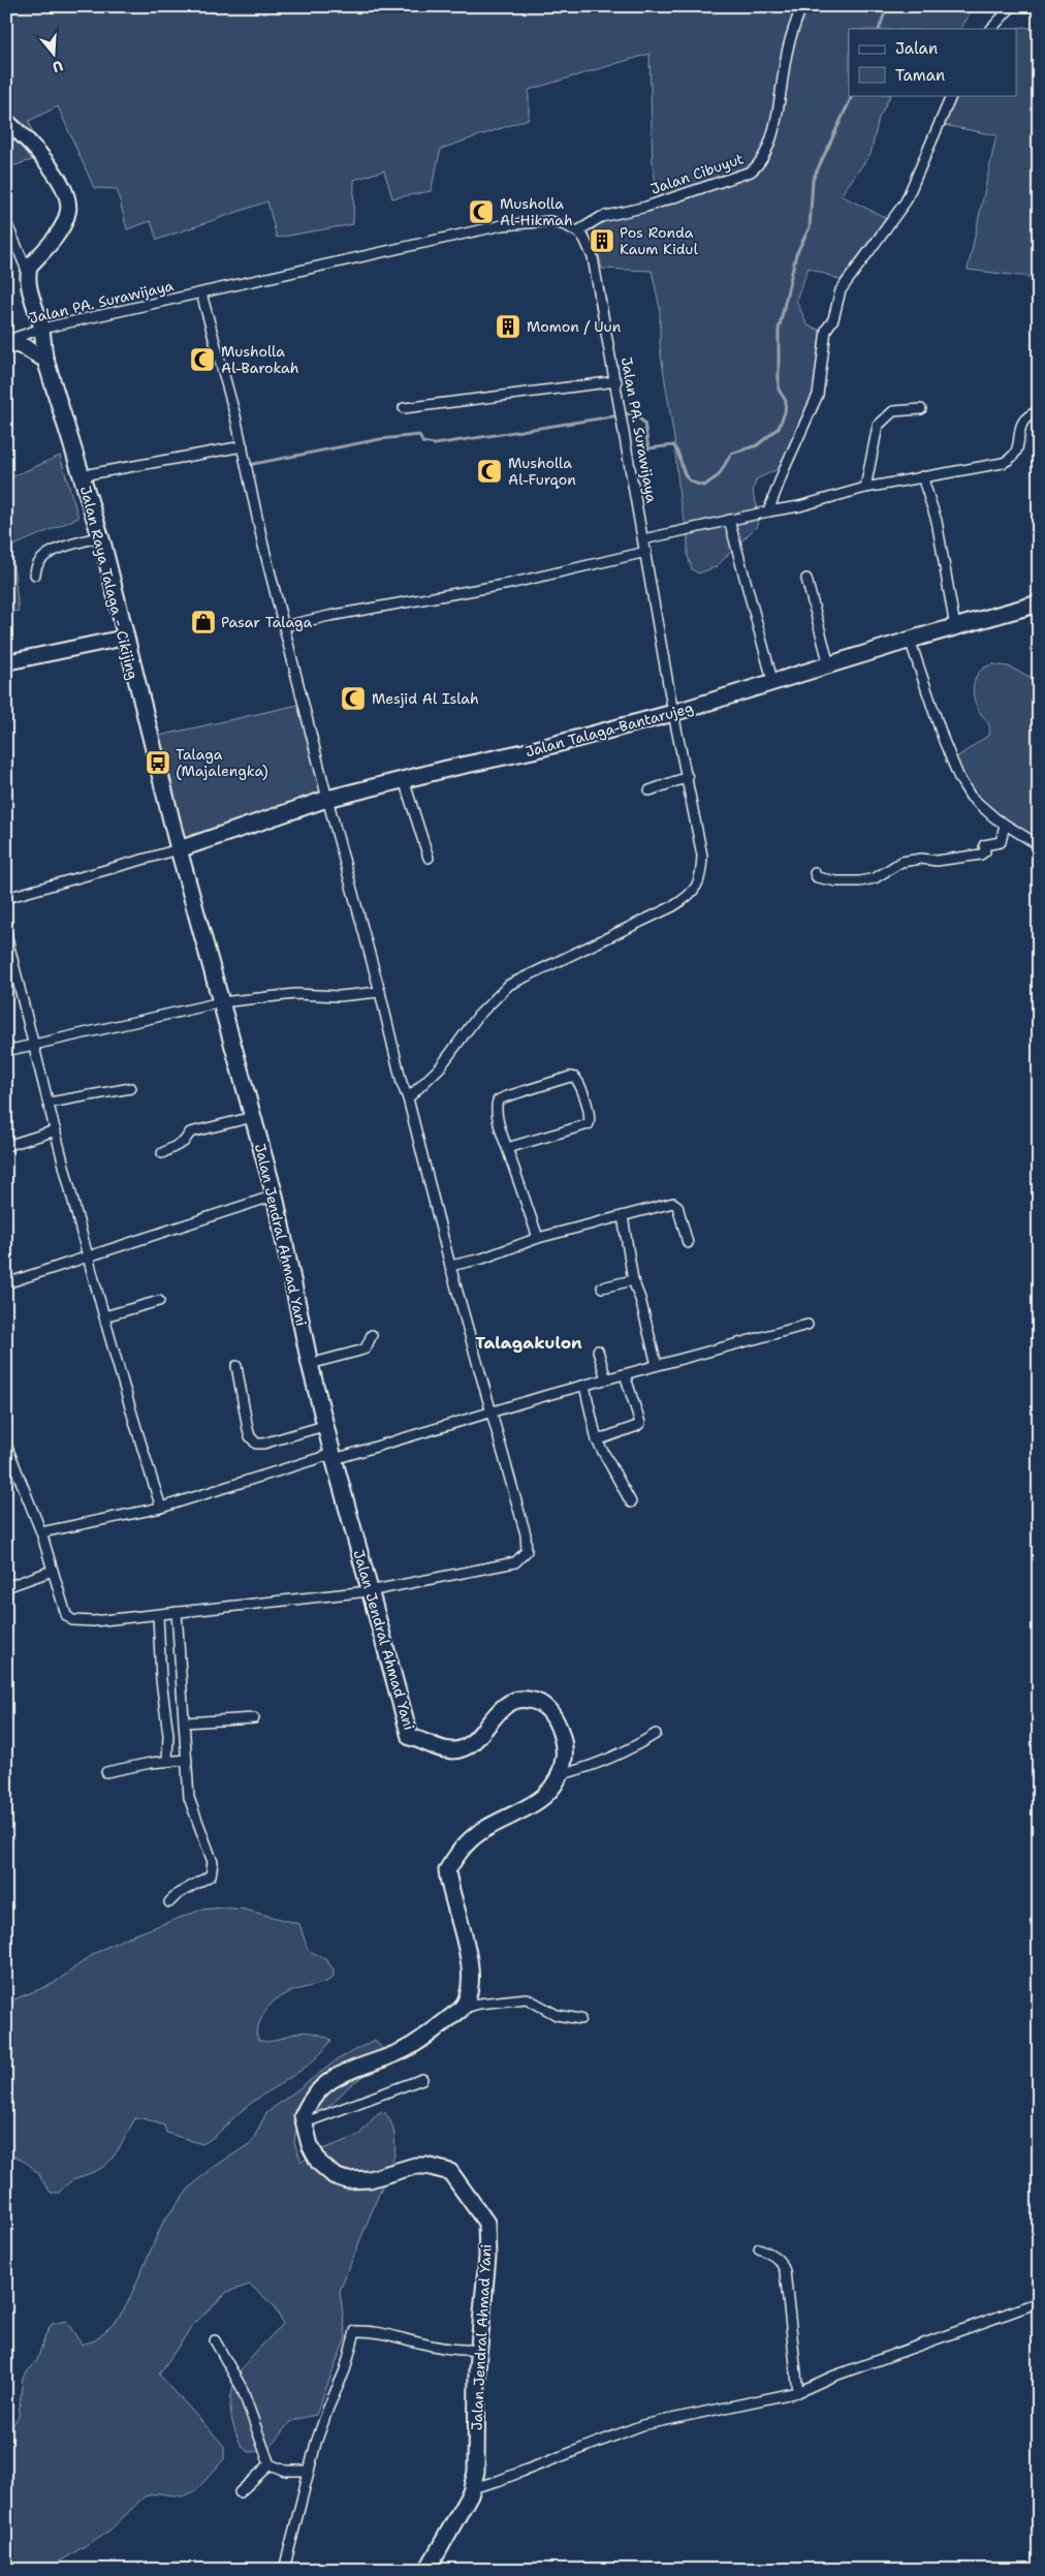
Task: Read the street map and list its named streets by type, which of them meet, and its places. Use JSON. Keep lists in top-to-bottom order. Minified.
{"streets":{"main road":["Jalan Raya Talaga - Cikijing","Jalan Talaga-Bantarujeg","Jalan Jendral Ahmad Yani"],"street":["Jalan Cibuyut","Jalan PA. Surawijaya"]},"crossings":[["Jalan Cibuyut","Jalan PA. Surawijaya"],["Jalan PA. Surawijaya","Jalan Talaga-Bantarujeg"],["Jalan Raya Talaga - Cikijing","Jalan Talaga-Bantarujeg"],["Jalan Raya Talaga - Cikijing","Jalan Jendral Ahmad Yani"],["Jalan Talaga-Bantarujeg","Jalan Jendral Ahmad Yani"]],"districts":["Talagakulon"],"places":{"mosque":["Musholla Al-Hikmah","Musholla Al-Barokah","Musholla Al-Furqon","Mesjid Al Islah"],"building":["Pos Ronda Kaum Kidul","Momon / Uun"],"shop":["Pasar Talaga"],"bus stop":["Talaga (Majalengka)"]},"legend":["Jalan","Taman"],"north":"bottom"}
